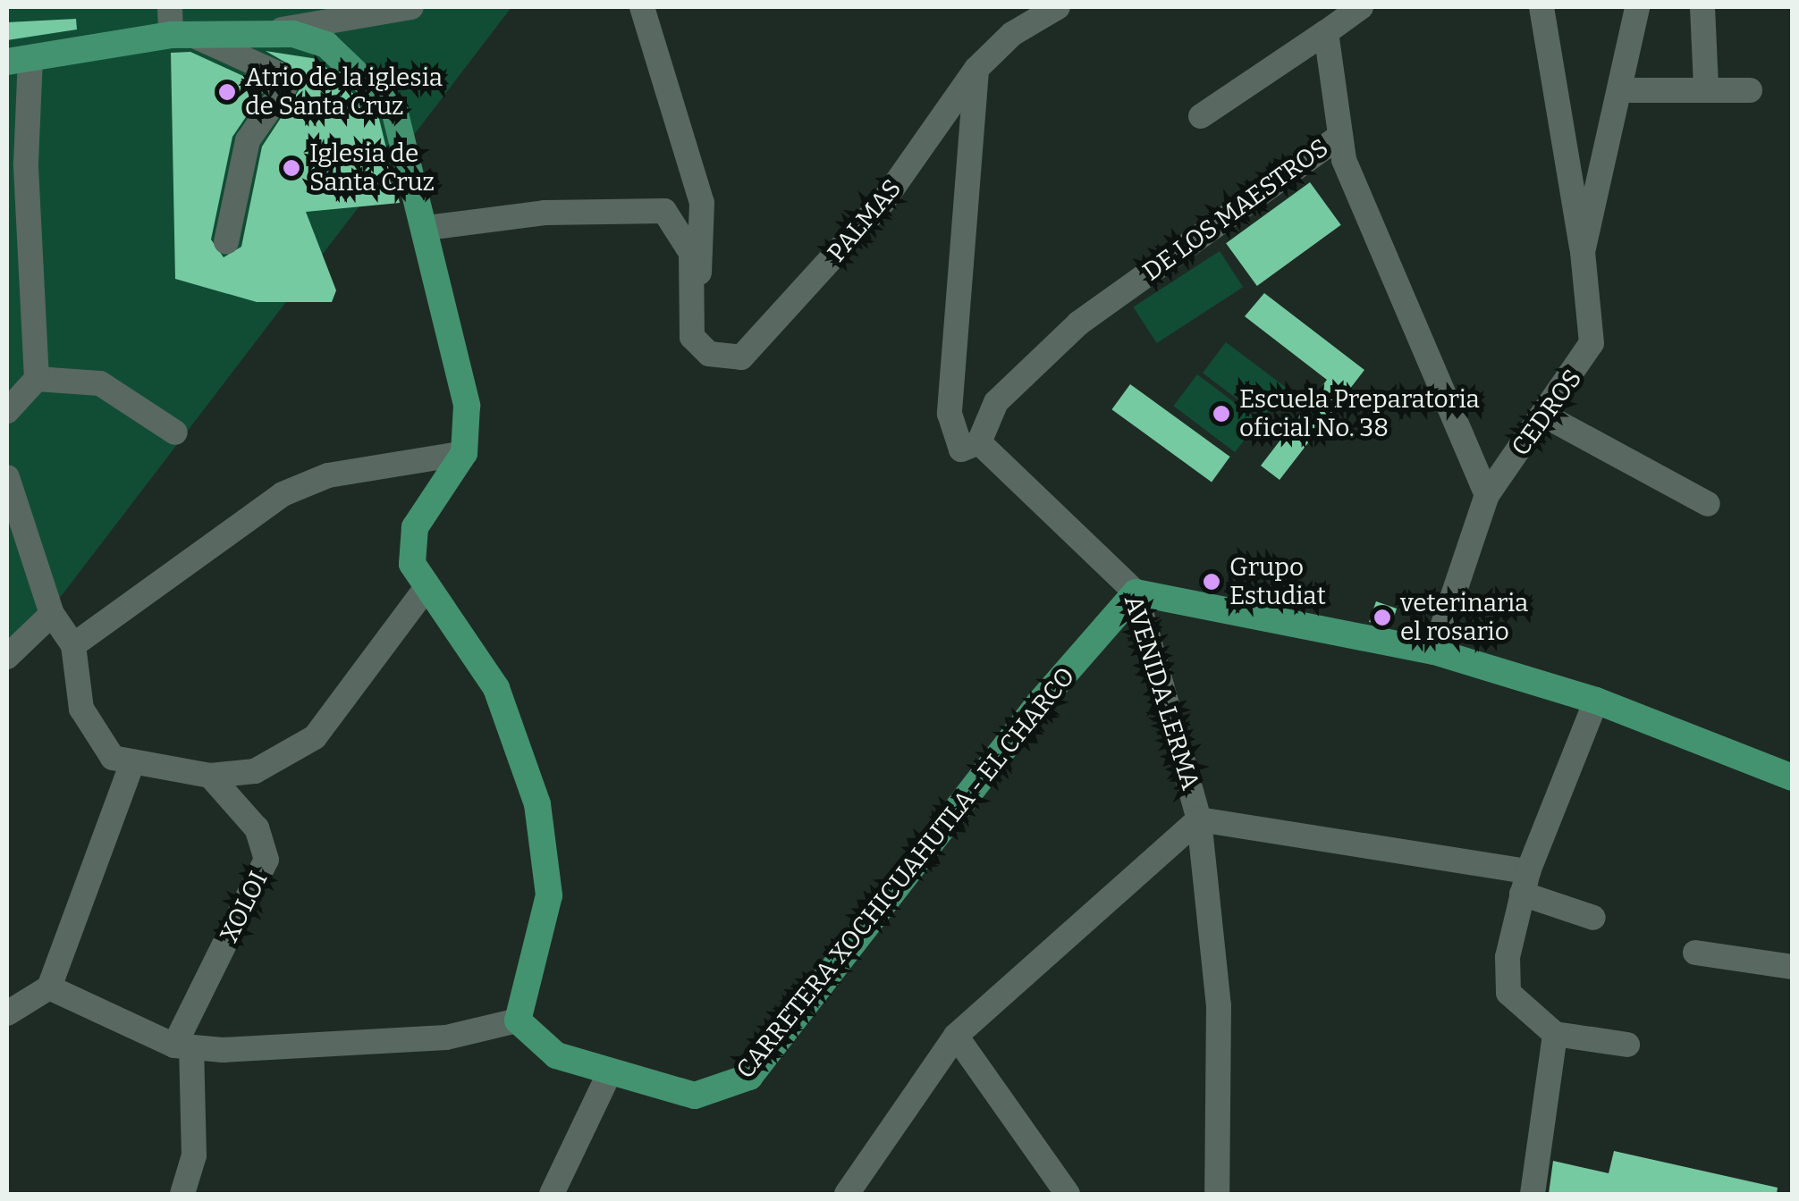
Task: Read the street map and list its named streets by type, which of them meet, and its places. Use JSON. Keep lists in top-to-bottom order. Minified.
{"streets":{"main road":["CARRETERA XOCHICUAHUTLA - EL CHARCO"],"street":["DE LOS MAESTROS","PALMAS","CEDROS","AVENIDA LERMA","XOLOI"]},"crossings":[["DE LOS MAESTROS","CEDROS"],["DE LOS MAESTROS","AVENIDA LERMA"],["PALMAS","AVENIDA LERMA"],["AVENIDA LERMA","CARRETERA XOCHICUAHUTLA - EL CHARCO"]],"places":["Atrio de la iglesia de Santa Cruz","Iglesia de Santa Cruz","Escuela Preparatoria oficial No. 38","Grupo Estudiat","veterinaria el rosario"]}
